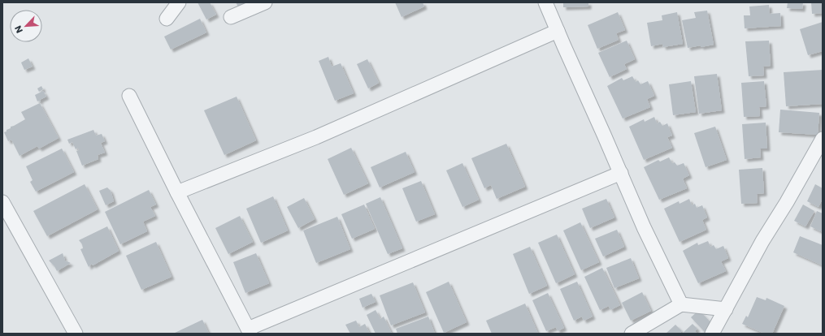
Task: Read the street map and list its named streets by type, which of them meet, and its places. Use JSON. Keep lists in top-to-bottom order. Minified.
{"north":"bottom left"}
